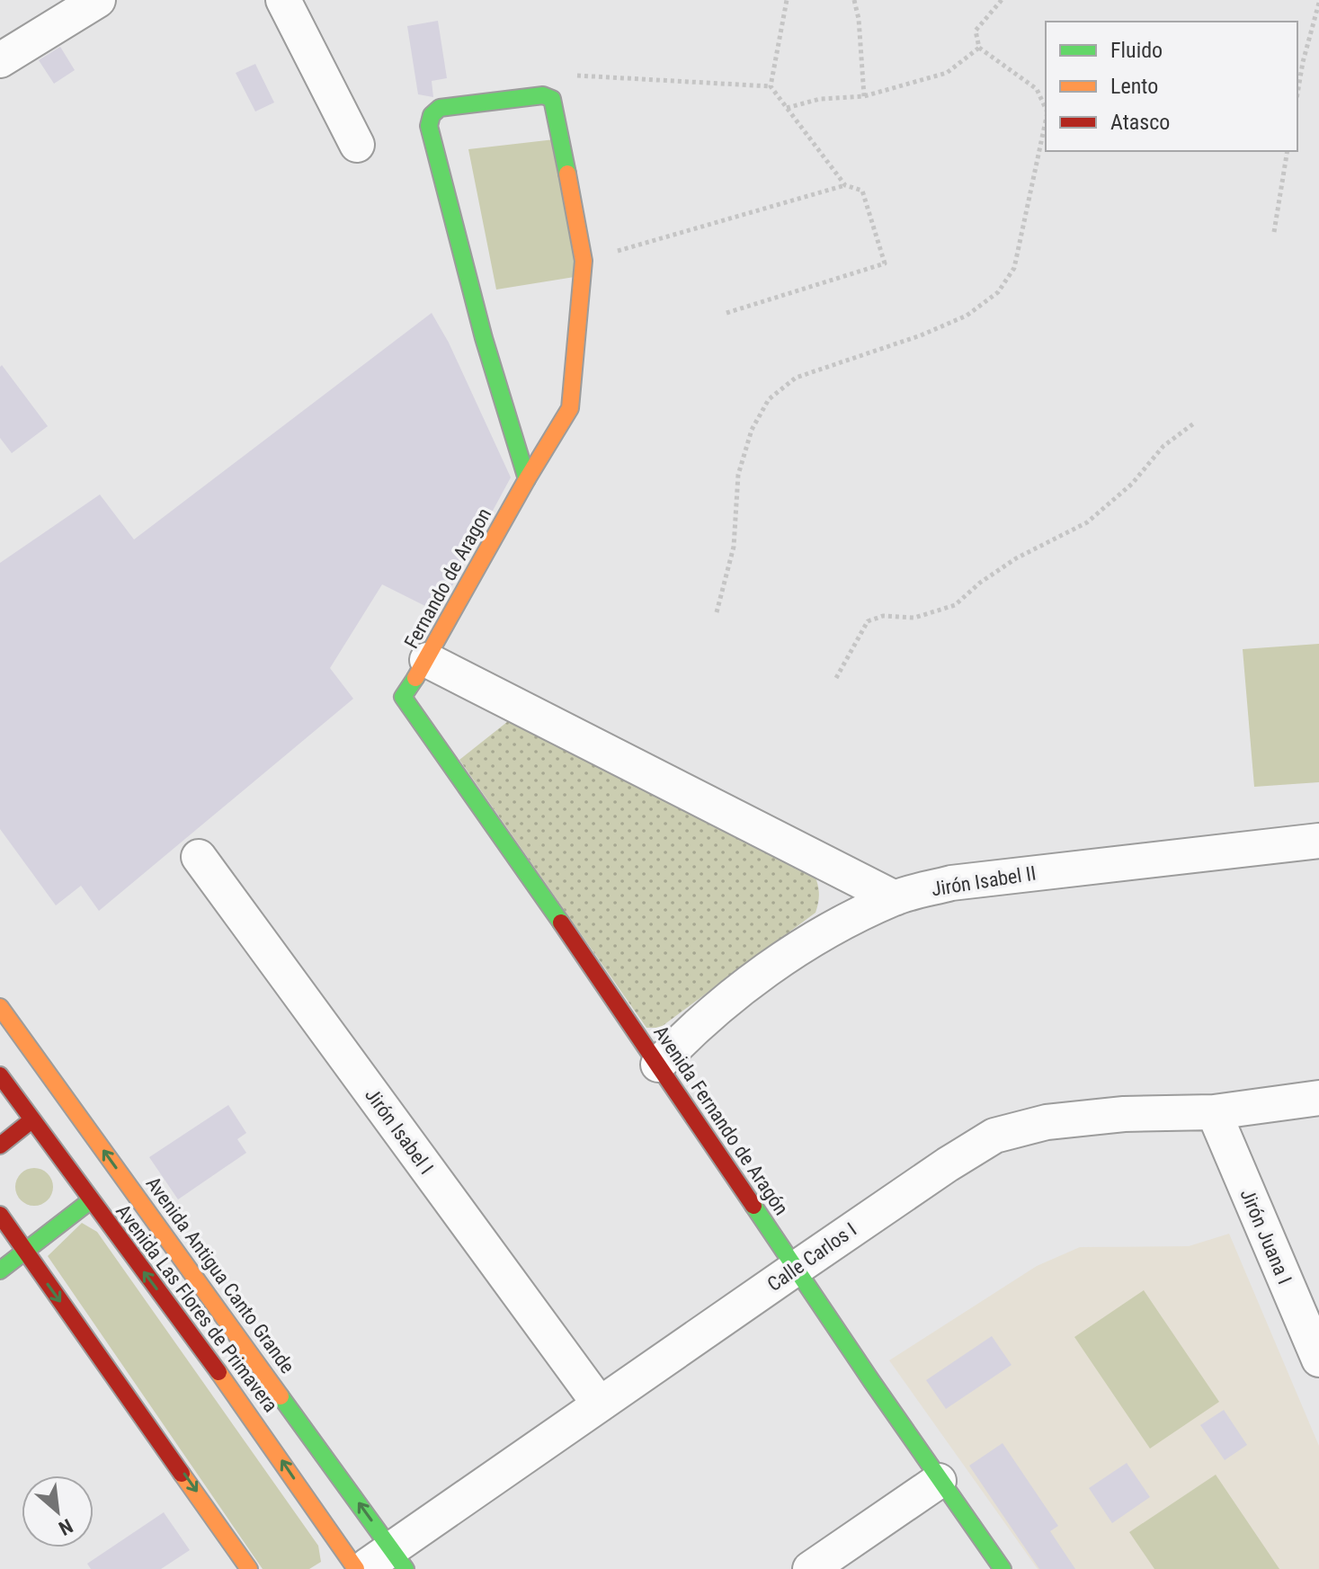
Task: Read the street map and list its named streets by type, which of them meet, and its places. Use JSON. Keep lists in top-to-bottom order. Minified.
{"streets":{"street":["Fernando de Aragon","Jirón Isabel II","Avenida Fernando de Aragón","Jirón Isabel I","Jirón Juana I","Calle Carlos I","Avenida Antigua Canto Grande","Avenida Las Flores de Primavera"]},"crossings":[["Fernando de Aragon","Avenida Fernando de Aragón"],["Jirón Isabel II","Avenida Fernando de Aragón"],["Avenida Fernando de Aragón","Calle Carlos I"],["Jirón Isabel I","Calle Carlos I"],["Jirón Juana I","Calle Carlos I"],["Calle Carlos I","Avenida Antigua Canto Grande"]],"legend":["Fluido","Lento","Atasco"],"north":"bottom right"}
